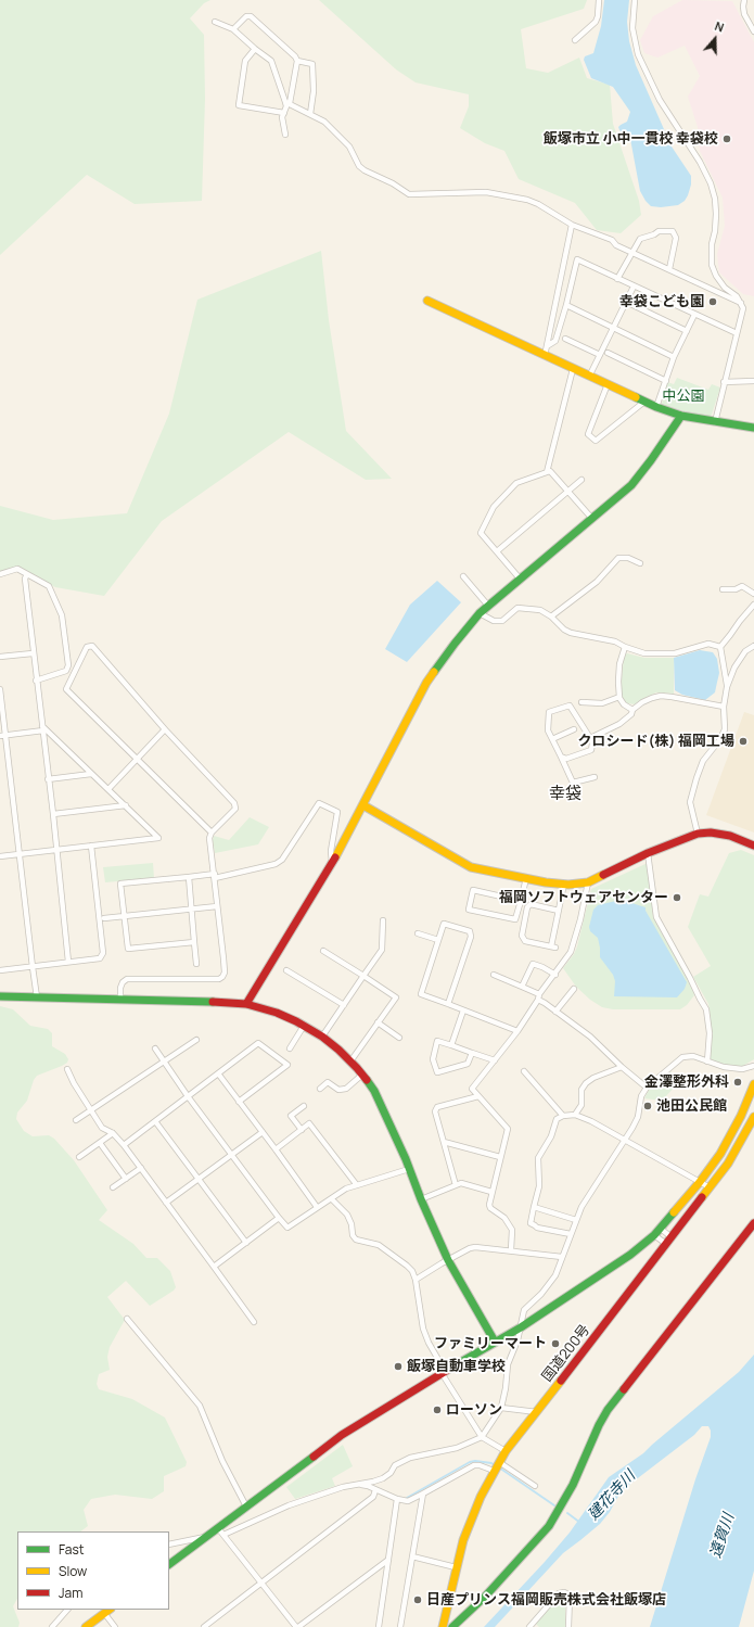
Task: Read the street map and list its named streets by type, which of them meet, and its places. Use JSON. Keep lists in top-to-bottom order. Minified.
{"streets":{"main road":["国道200号"]},"districts":["幸袋"],"water":["建花寺川","遠賀川"],"parks":["中公園"],"places":["飯塚市立 小中一貫校 幸袋校","幸袋こども園","クロシード(株) 福岡工場","福岡ソフトウェアセンター","金澤整形外科","池田公民館","ファミリーマート","飯塚自動車学校","ローソン","日産プリンス福岡販売株式会社飯塚店"],"legend":["Fast","Slow","Jam"],"north":"top"}
